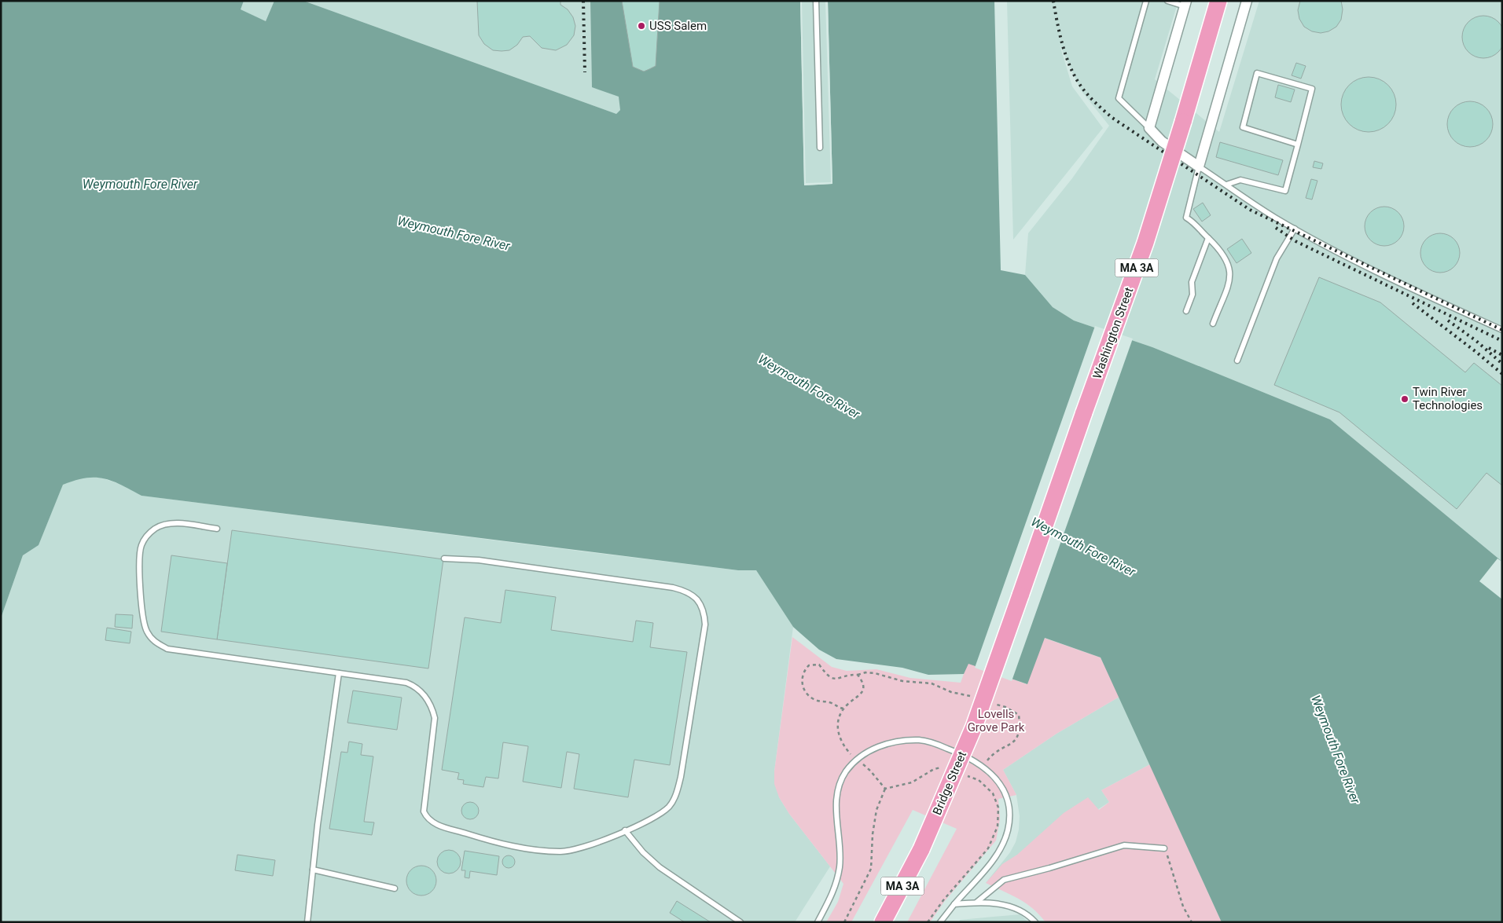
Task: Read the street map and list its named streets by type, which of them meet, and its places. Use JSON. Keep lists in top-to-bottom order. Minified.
{"streets":{"main road":["MA 3A","Washington Street","Bridge Street"]},"crossings":[["Washington Street","Bridge Street"]],"water":["Weymouth Fore River"],"parks":["Lovells Grove Park"],"places":["USS Salem","Twin River Technologies"]}
